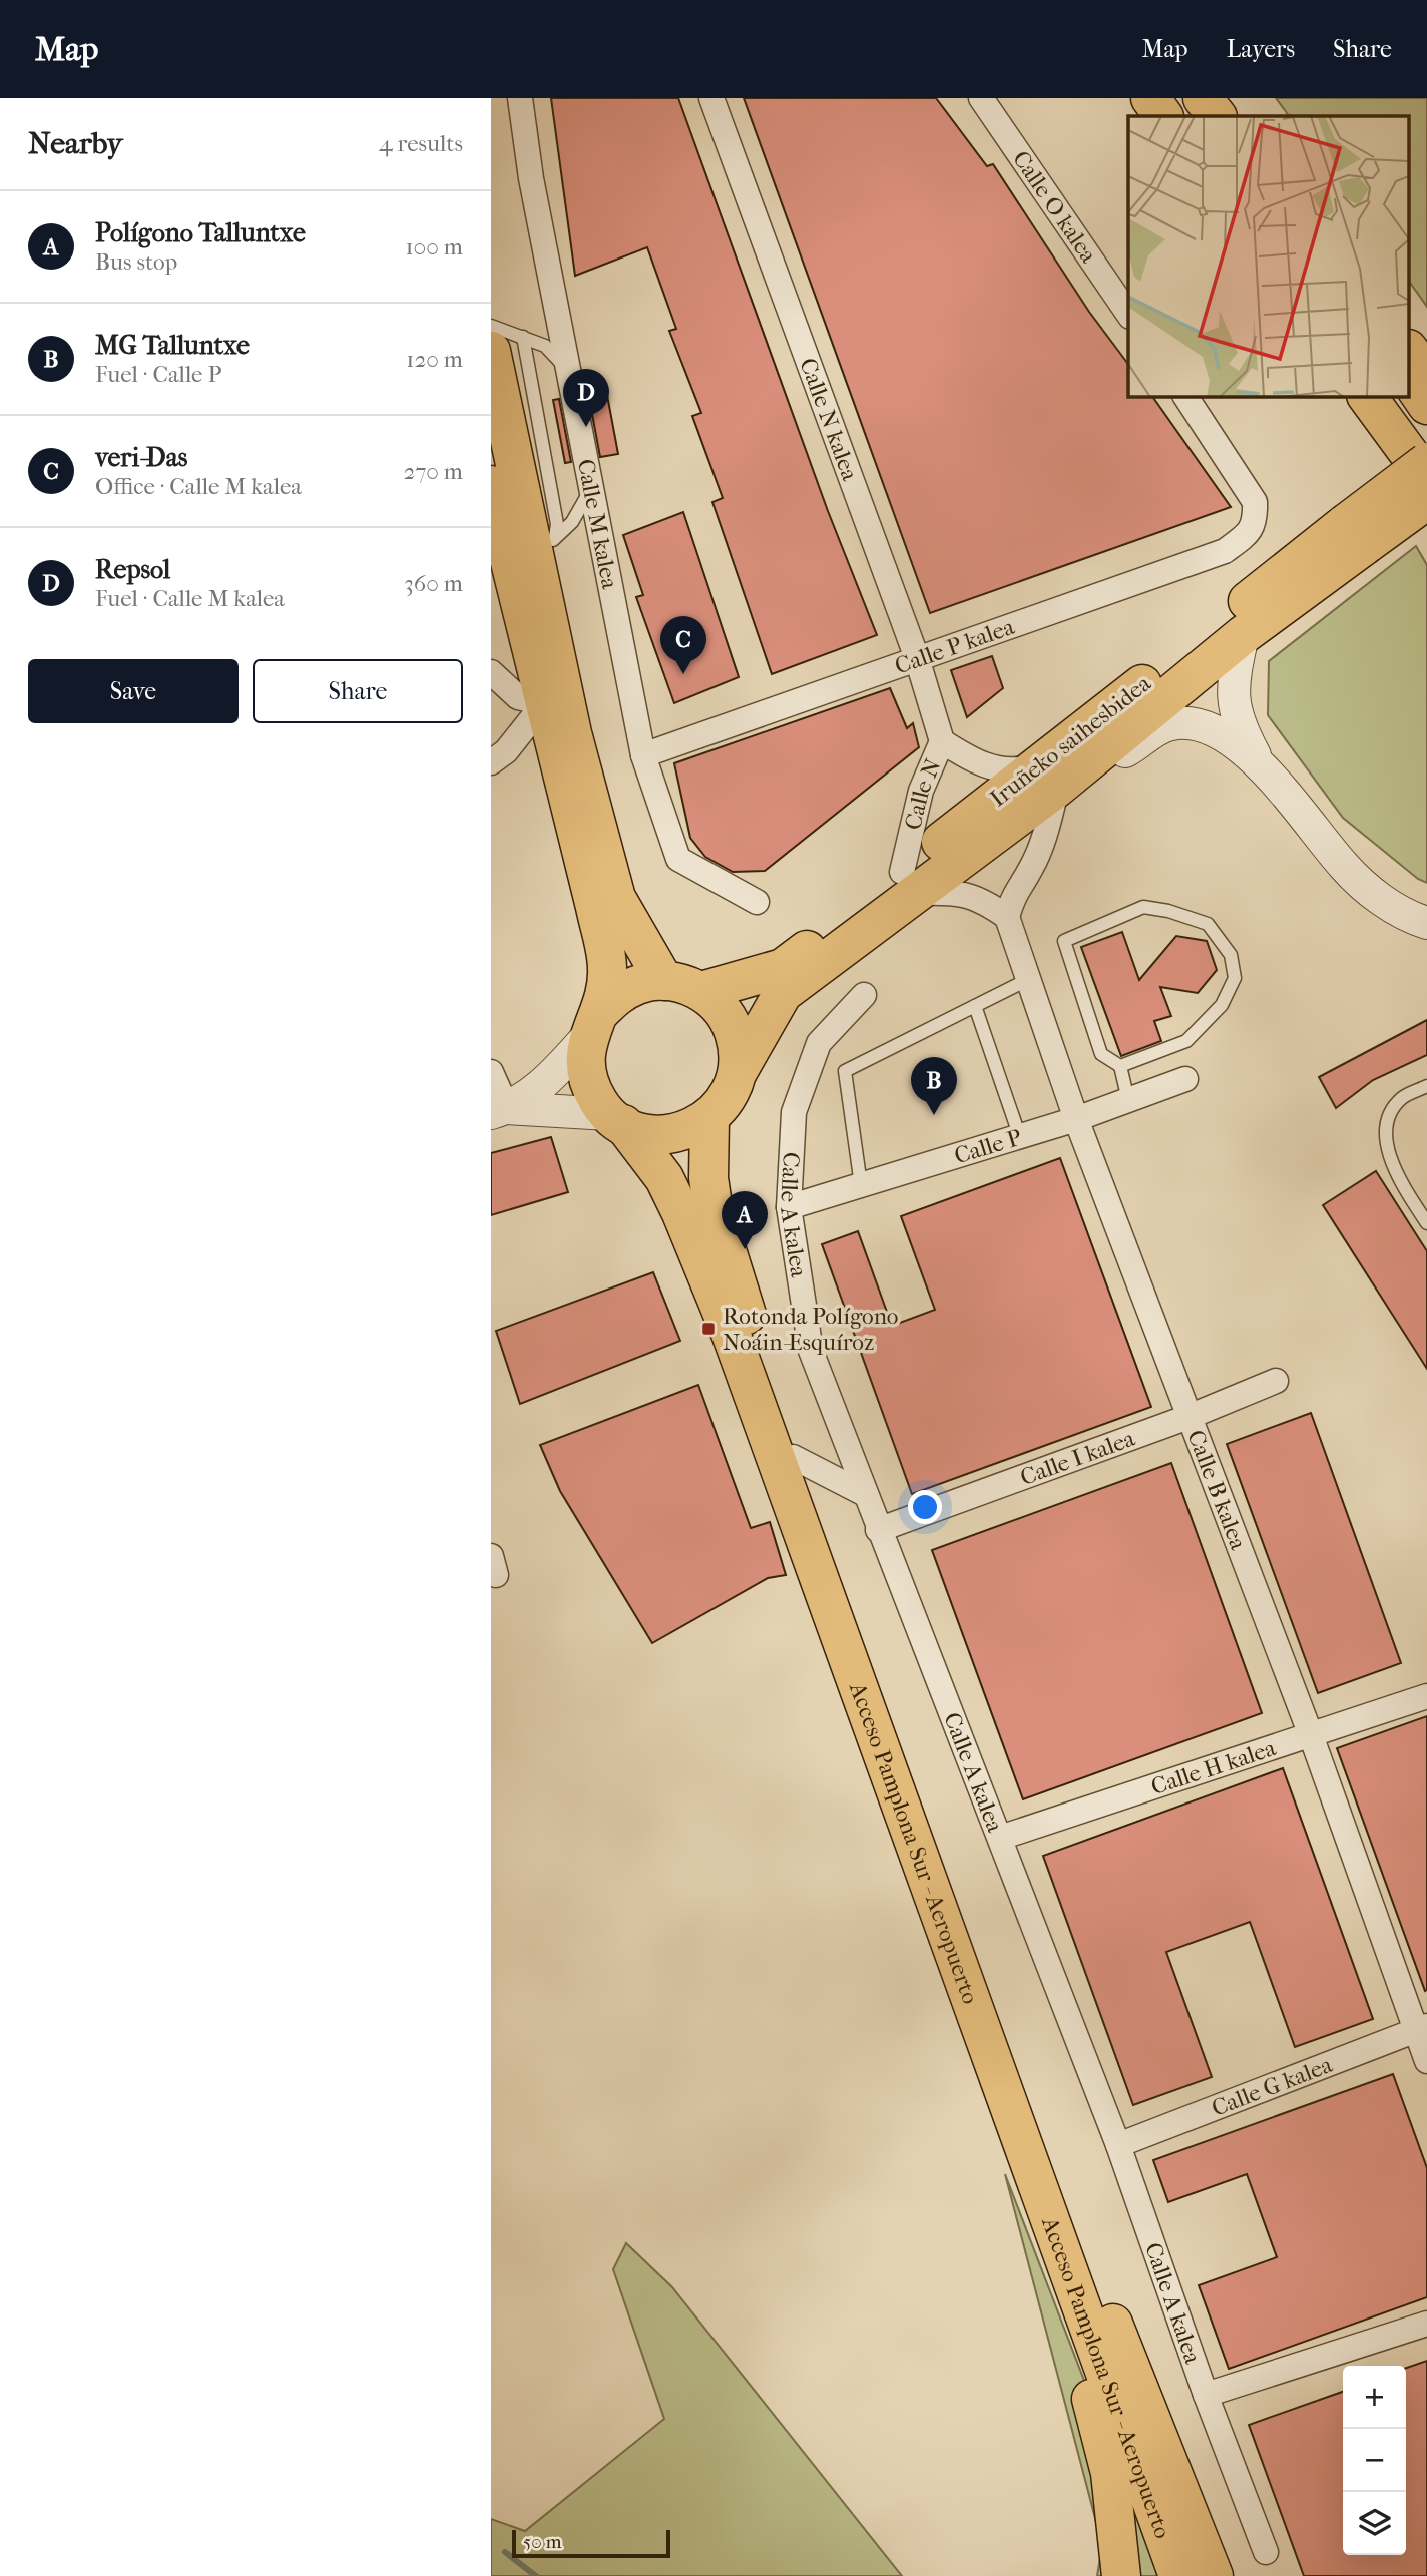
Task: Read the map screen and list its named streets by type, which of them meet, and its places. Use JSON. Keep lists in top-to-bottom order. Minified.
{"streets":{"highway":["Iruñeko saihesbidea","Acceso Pamplona Sur - Aeropuerto"],"street":["Calle O kalea","Calle N kalea","Calle M kalea","Calle P kalea","Calle N","Calle P","Calle A kalea","Calle I kalea","Calle B kalea","Calle H kalea","Calle G kalea"]},"crossings":[["Calle N kalea","Calle P kalea"],["Calle N kalea","Calle N"],["Calle M kalea","Calle P kalea"],["Iruñeko saihesbidea","Calle N"],["Iruñeko saihesbidea","Acceso Pamplona Sur - Aeropuerto"],["Calle P","Calle A kalea"],["Calle P","Calle B kalea"],["Calle A kalea","Calle I kalea"],["Calle A kalea","Calle H kalea"],["Calle A kalea","Calle G kalea"],["Calle I kalea","Calle B kalea"],["Calle B kalea","Calle H kalea"],["Calle B kalea","Calle G kalea"]],"places":{"transit":["Rotonda Polígono Noáin-Esquíroz"]},"scale_bar":"50 m","page":{"header":"Map","nav":["Map","Layers","Share"],"heading":["Nearby","4 results"],"list":[{"mark":"A","name":"Polígono Talluntxe","note":"Bus stop","value":"100 m"},{"mark":"B","name":"MG Talluntxe","note":"Fuel · Calle P","value":"120 m"},{"mark":"C","name":"veri-Das","note":"Office · Calle M kalea","value":"270 m"},{"mark":"D","name":"Repsol","note":"Fuel · Calle M kalea","value":"360 m"}],"pins":["D","C","B","A"],"buttons":["Save","Share"],"map_buttons":["+","−"],"scale":"50 m"}}
